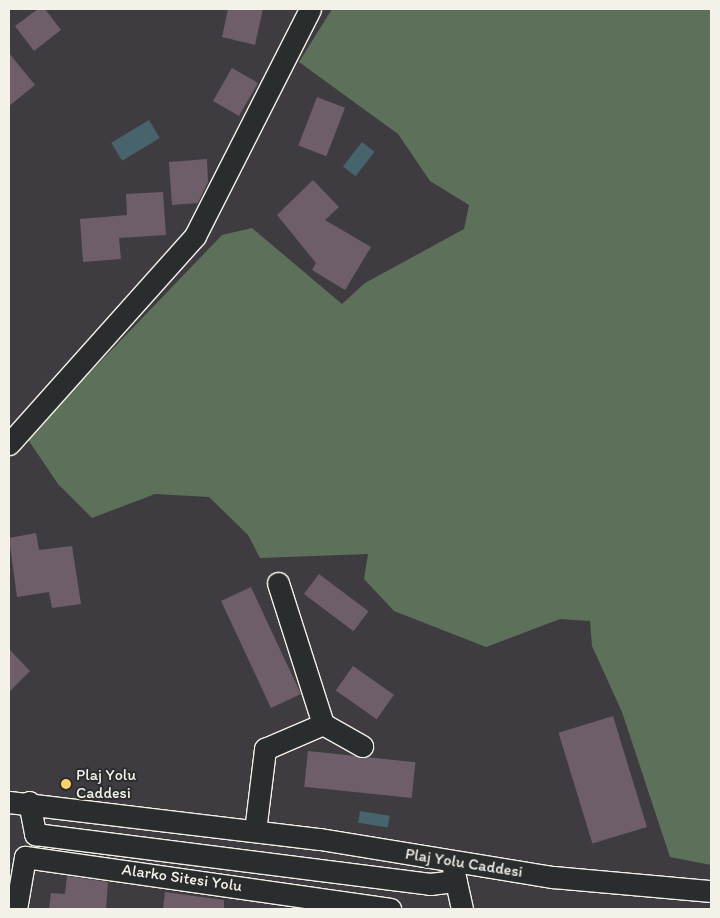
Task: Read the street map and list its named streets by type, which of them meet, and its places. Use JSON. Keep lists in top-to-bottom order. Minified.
{"streets":{"street":["Plaj Yolu Caddesi","Alarko Sitesi Yolu"]},"places":["Plaj Yolu Caddesi"]}
